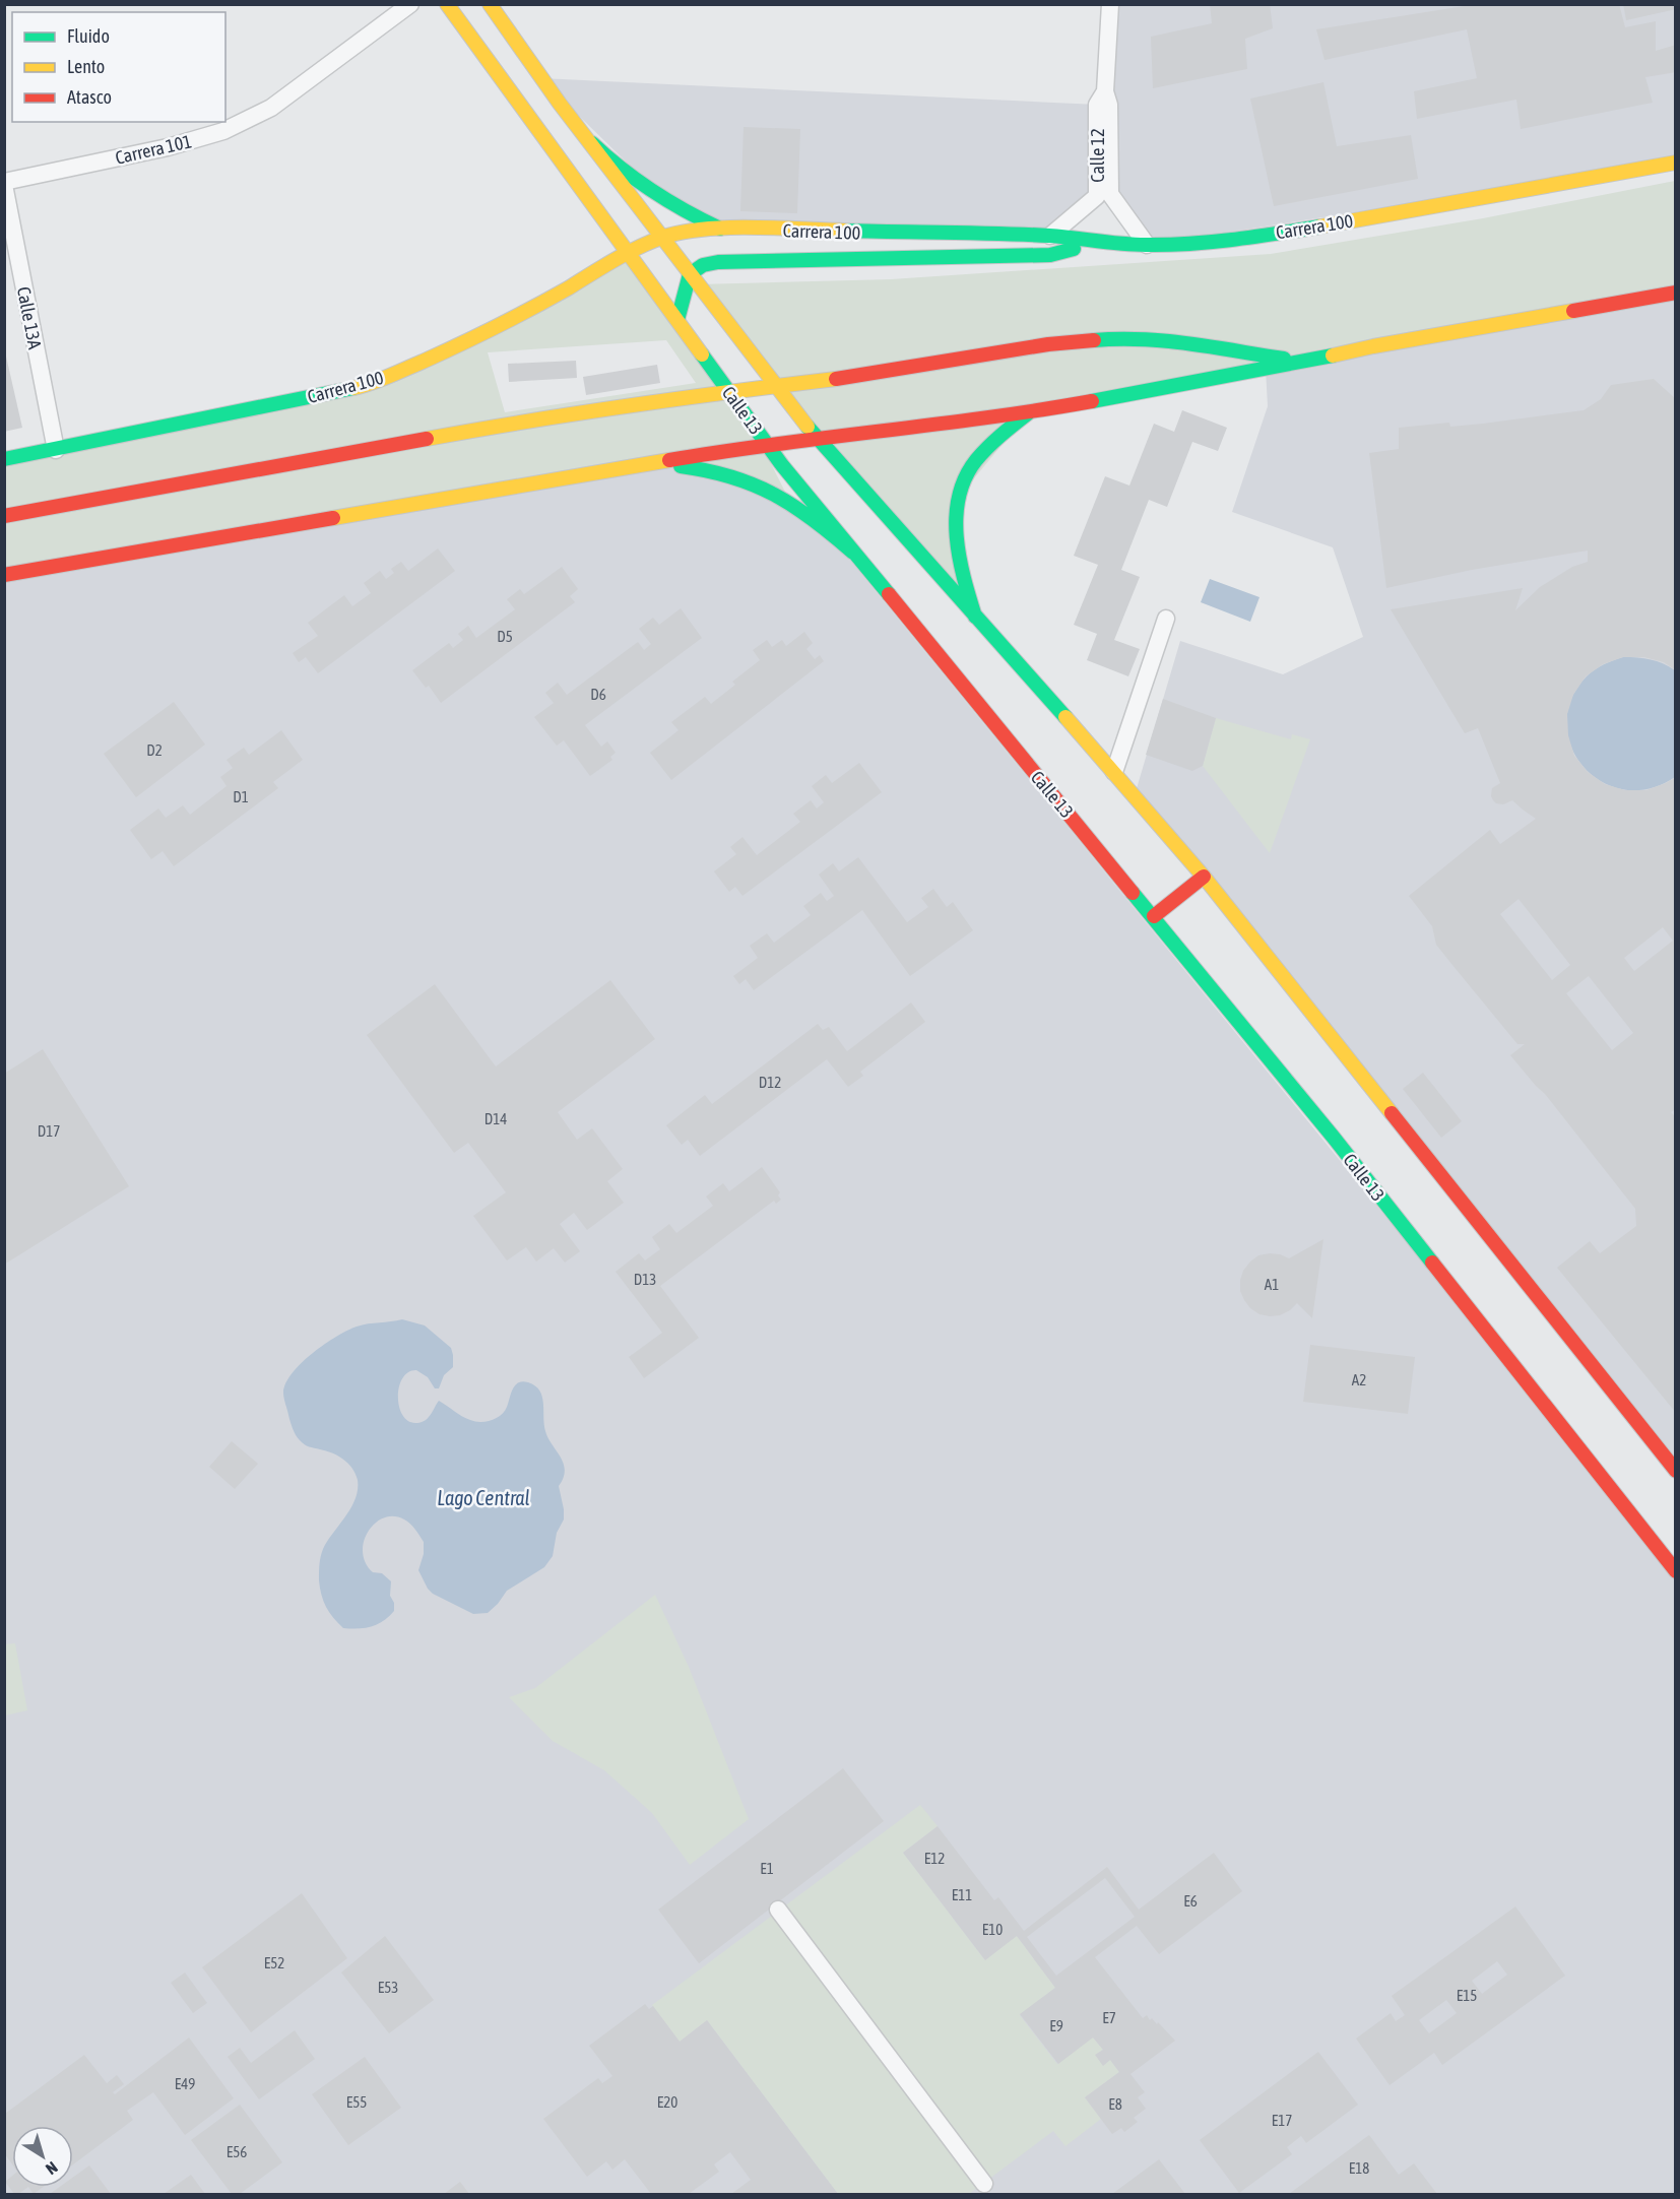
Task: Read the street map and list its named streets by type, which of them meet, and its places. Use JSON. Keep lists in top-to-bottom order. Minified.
{"streets":{"main road":["Carrera 100","Calle 13"],"street":["Carrera 101","Calle 12","Calle 13A"]},"crossings":[["Carrera 101","Calle 13A"],["Calle 12","Carrera 100"],["Carrera 100","Calle 13A"],["Carrera 100","Calle 13"]],"water":["Lago Central"],"house_numbers":["D5","D6","D2","D1","D12","D14","D17","D13","A1","A2","E12","E1","E11","E6","E10","E52","E53","E15","E7","E9","E49","E55","E20","E8","E17","E56","E18"],"legend":["Fluido","Lento","Atasco"],"north":"bottom right"}
